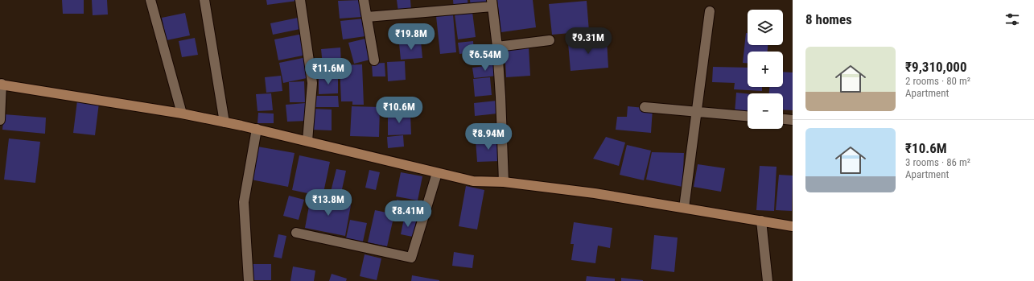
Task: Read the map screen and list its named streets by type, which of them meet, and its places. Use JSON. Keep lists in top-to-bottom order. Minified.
{"page":{"heading":"8 homes","map_buttons":["+","−"],"price":["₹19.8M","₹9.31M","₹6.54M","₹11.6M","₹10.6M","₹8.94M","₹13.8M","₹8.41M"],"list":[{"name":"₹9,310,000","note":"2 rooms · 80 m² · Apartment"},{"name":"₹10.6M","note":"3 rooms · 86 m² · Apartment"}]}}
